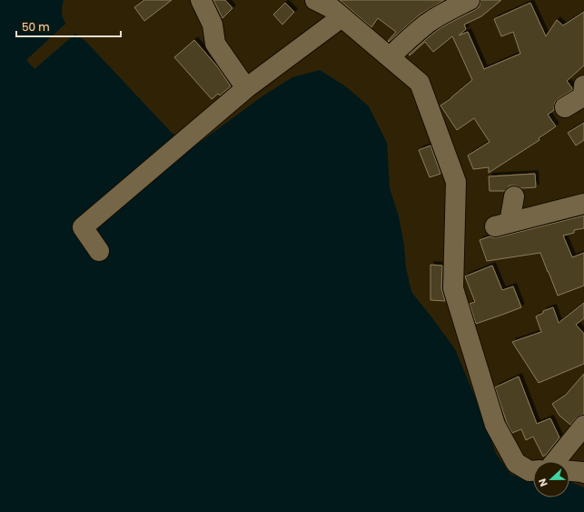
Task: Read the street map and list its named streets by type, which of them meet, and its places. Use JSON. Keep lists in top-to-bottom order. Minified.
{"scale_bar":"50 m","north":"left"}
